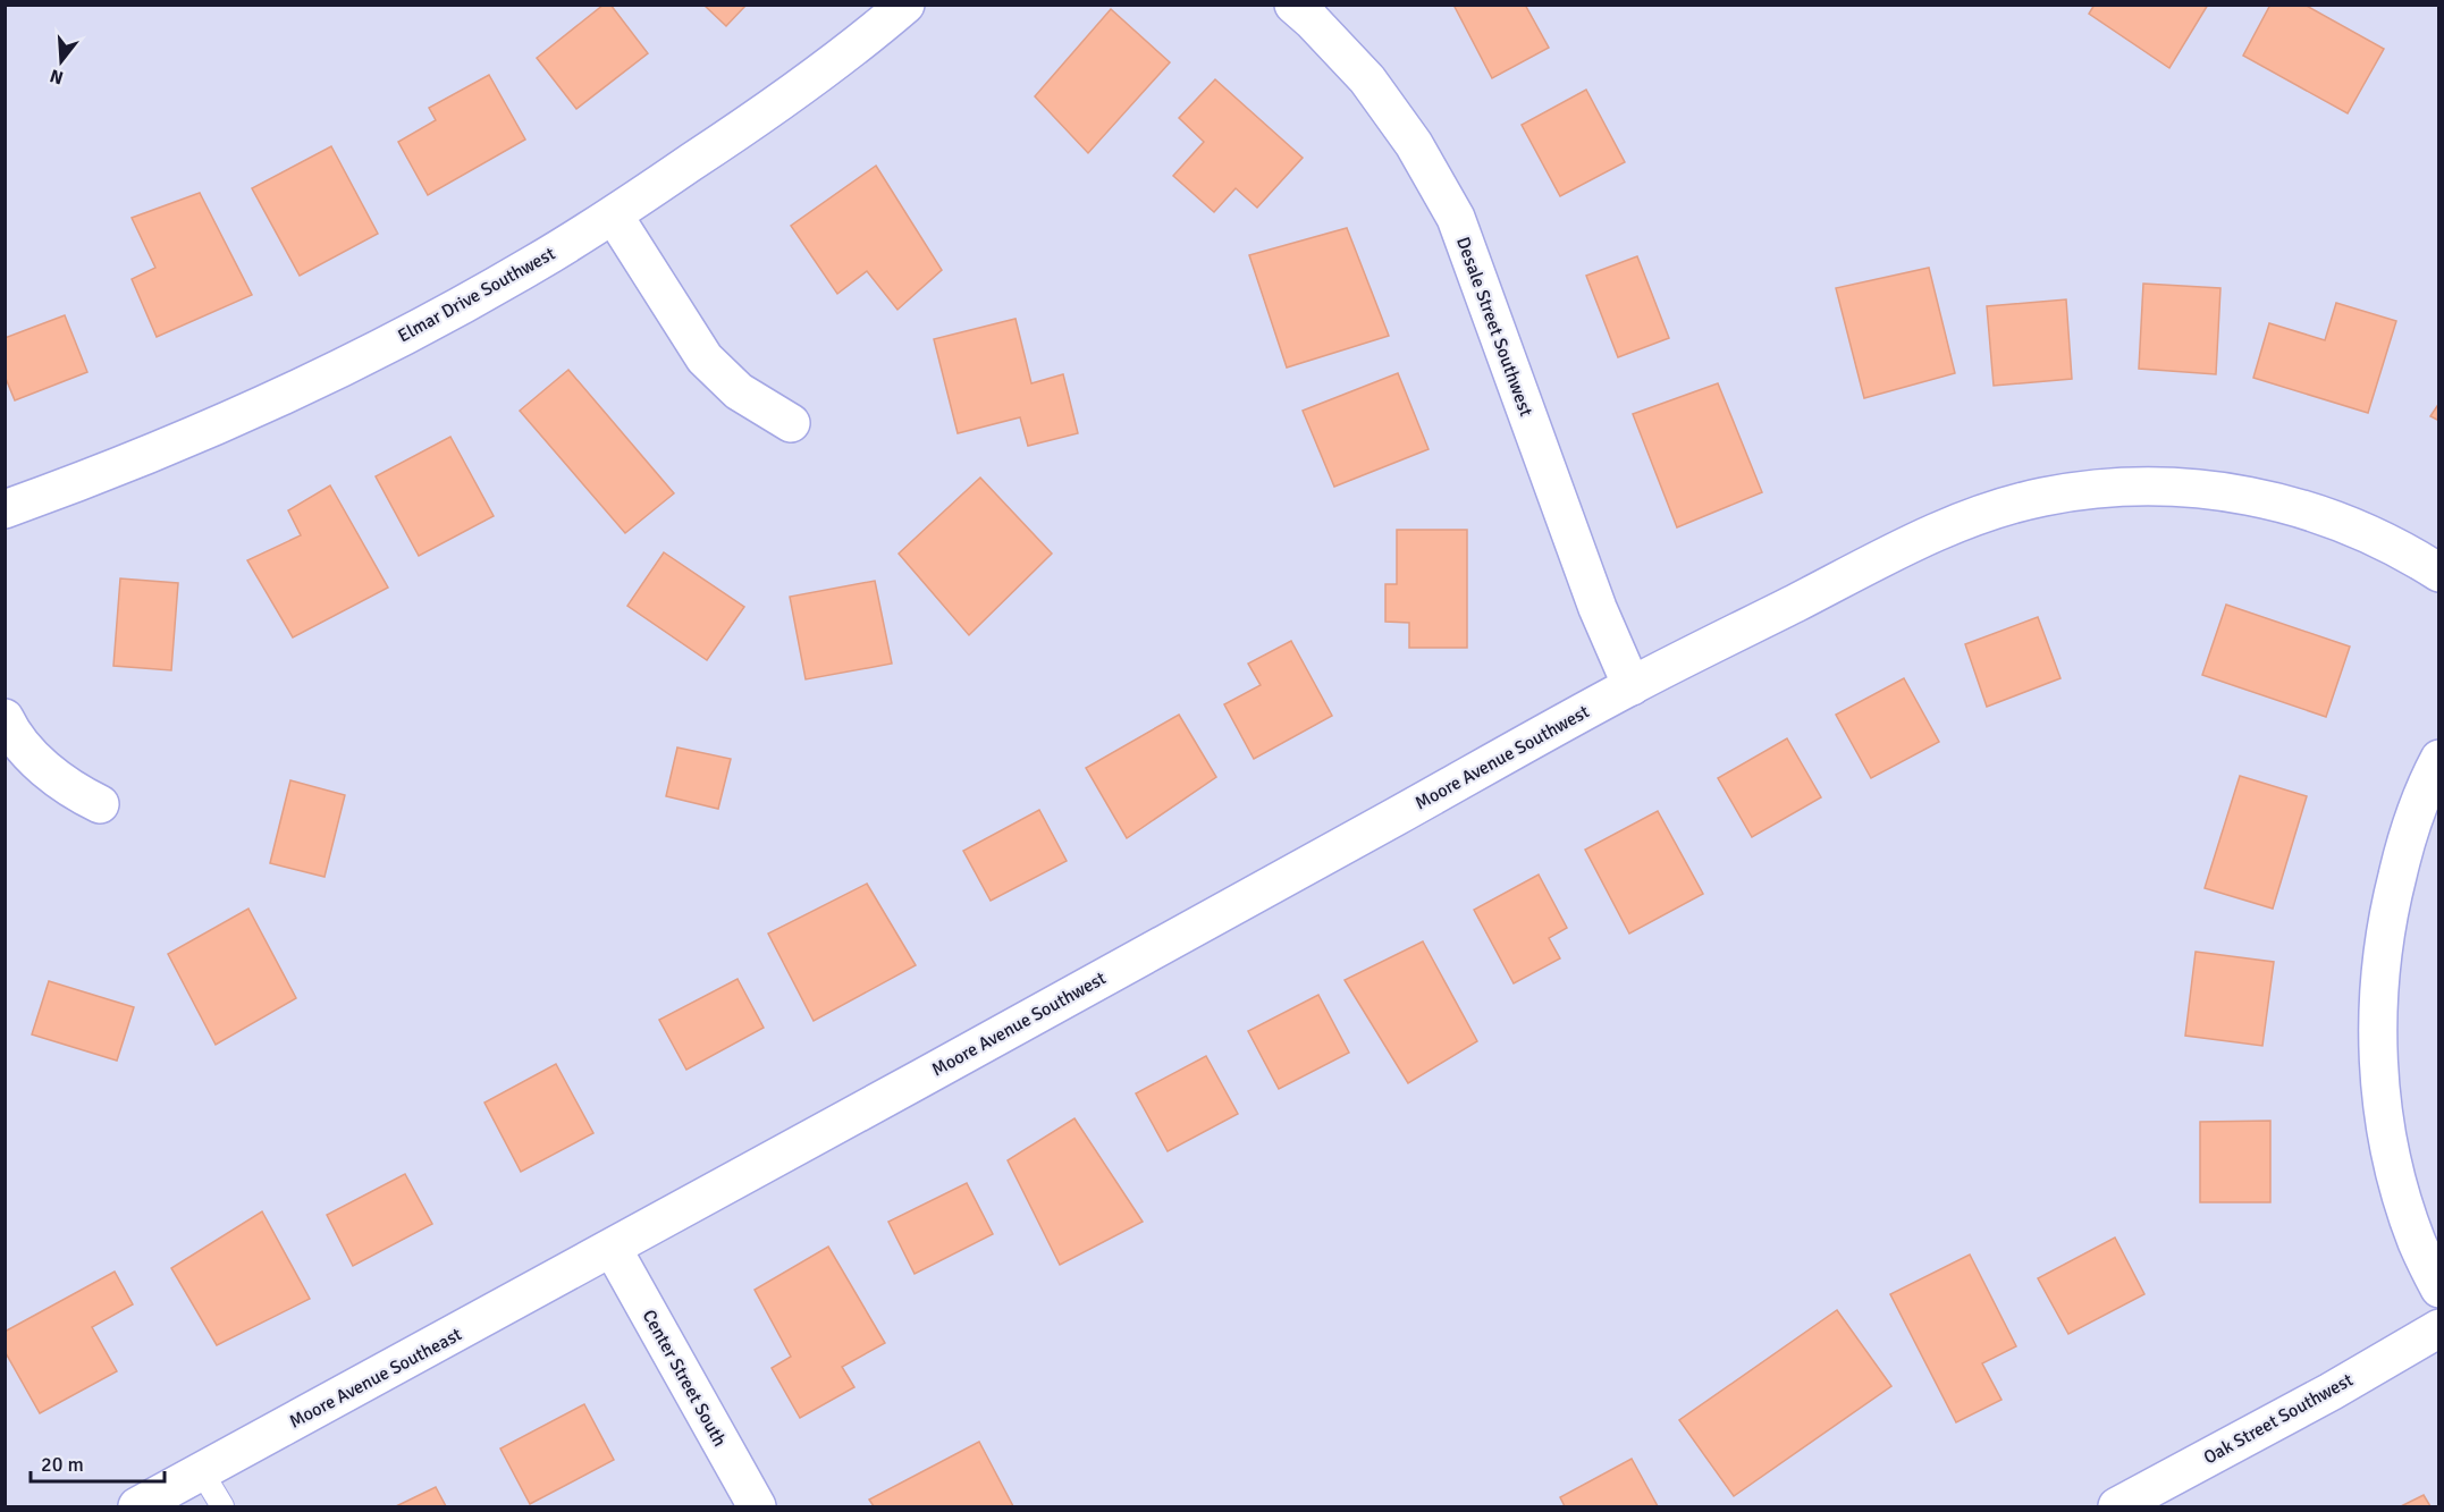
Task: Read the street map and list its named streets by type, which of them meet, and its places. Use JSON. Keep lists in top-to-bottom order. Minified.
{"streets":{"street":["Elmar Drive Southwest","Desale Street Southwest","Moore Avenue Southwest","Moore Avenue Southeast","Center Street South","Oak Street Southwest"]},"crossings":[["Desale Street Southwest","Moore Avenue Southwest"],["Moore Avenue Southwest","Moore Avenue Southeast"],["Moore Avenue Southwest","Center Street South"],["Moore Avenue Southeast","Center Street South"]],"scale_bar":"20 m","north":"bottom"}
